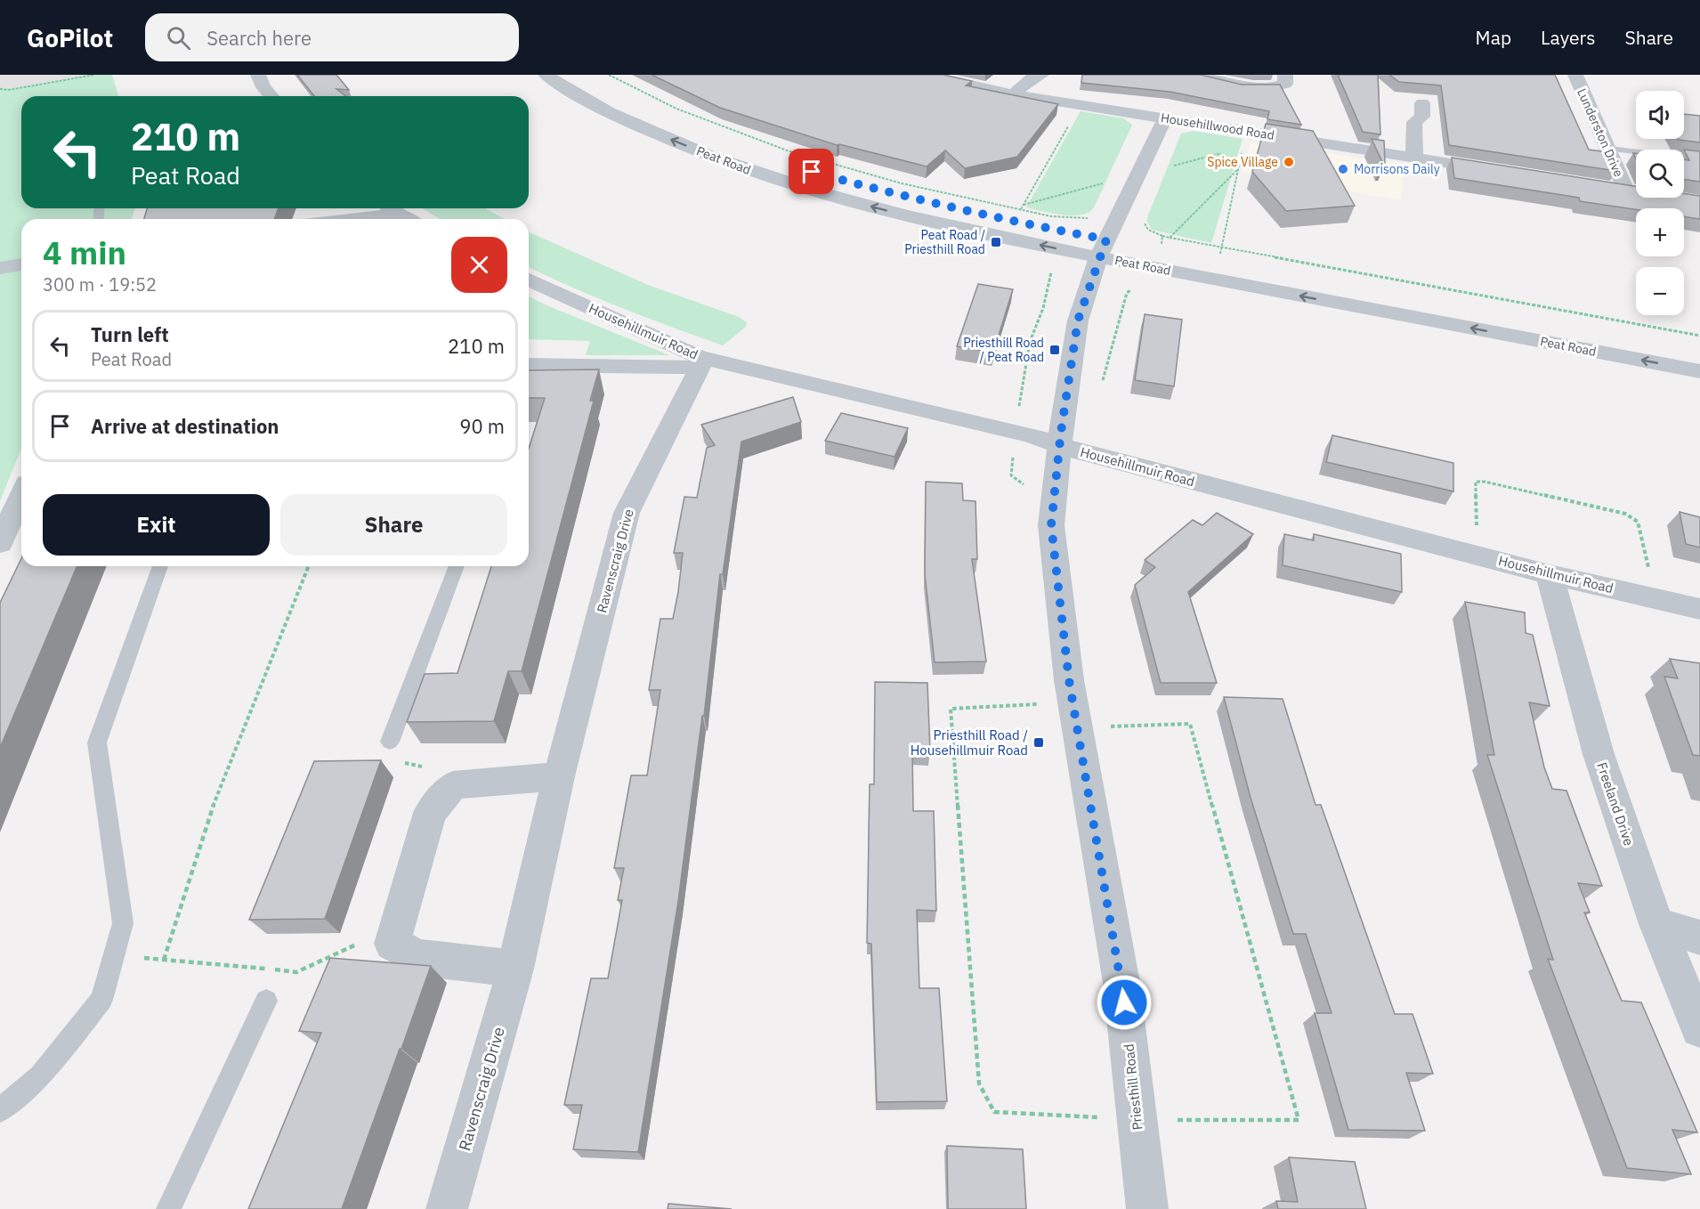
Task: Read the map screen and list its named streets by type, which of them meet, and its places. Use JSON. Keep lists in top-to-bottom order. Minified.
{"streets":{"street":["Househillwood Road","Lunderston Drive","Peat Road","Househillmuir Road","Ravenscraig Drive","Freeland Drive","Priesthill Road"]},"crossings":[["Househillwood Road","Priesthill Road"],["Peat Road","Priesthill Road"],["Househillmuir Road","Ravenscraig Drive"],["Househillmuir Road","Freeland Drive"],["Househillmuir Road","Priesthill Road"]],"one_way":["Peat Road"],"places":{"other":["Spice Village","Morrisons Daily"],"transit":["Peat Road / Priesthill Road","Priesthill Road / Peat Road","Priesthill Road / Househillmuir Road"]},"page":{"header":"GoPilot","search":"Search here","nav":["Map","Layers","Share"],"map_buttons":["+","−"],"turn":["210 m","Peat Road"],"heading":["4 min","300 m · 19:52"],"list":[{"name":"Turn left","note":"Peat Road","value":"210 m"},{"name":"Arrive at destination","value":"90 m"}],"buttons":["Exit","Share"]}}
